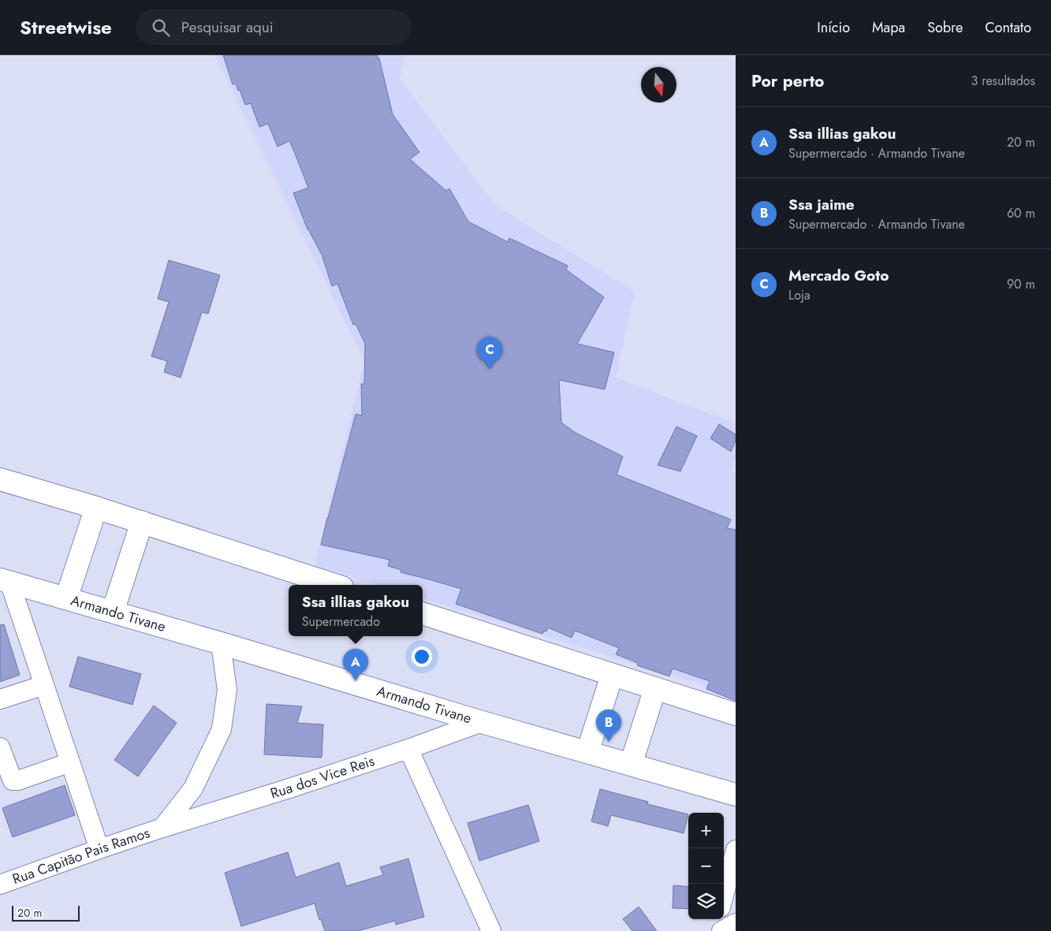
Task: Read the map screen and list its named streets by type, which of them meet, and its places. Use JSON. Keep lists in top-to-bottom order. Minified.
{"streets":{"street":["Armando Tivane","Rua dos Vice Reis","Rua Capitão Pais Ramos"]},"crossings":[["Armando Tivane","Rua dos Vice Reis"],["Rua dos Vice Reis","Rua Capitão Pais Ramos"]],"scale_bar":"20 m","north":"bottom","page":{"header":"Streetwise","search":"Pesquisar aqui","nav":["Início","Mapa","Sobre","Contato"],"heading":["Por perto","3 resultados"],"list":[{"mark":"A","name":"Ssa illias gakou","note":"Supermercado · Armando Tivane","value":"20 m"},{"mark":"B","name":"Ssa jaime","note":"Supermercado · Armando Tivane","value":"60 m"},{"mark":"C","name":"Mercado Goto","note":"Loja","value":"90 m"}],"pins":["C","A","B"],"popup":["Ssa illias gakou","Supermercado"],"map_buttons":["+","−"],"scale":"20 m"}}
